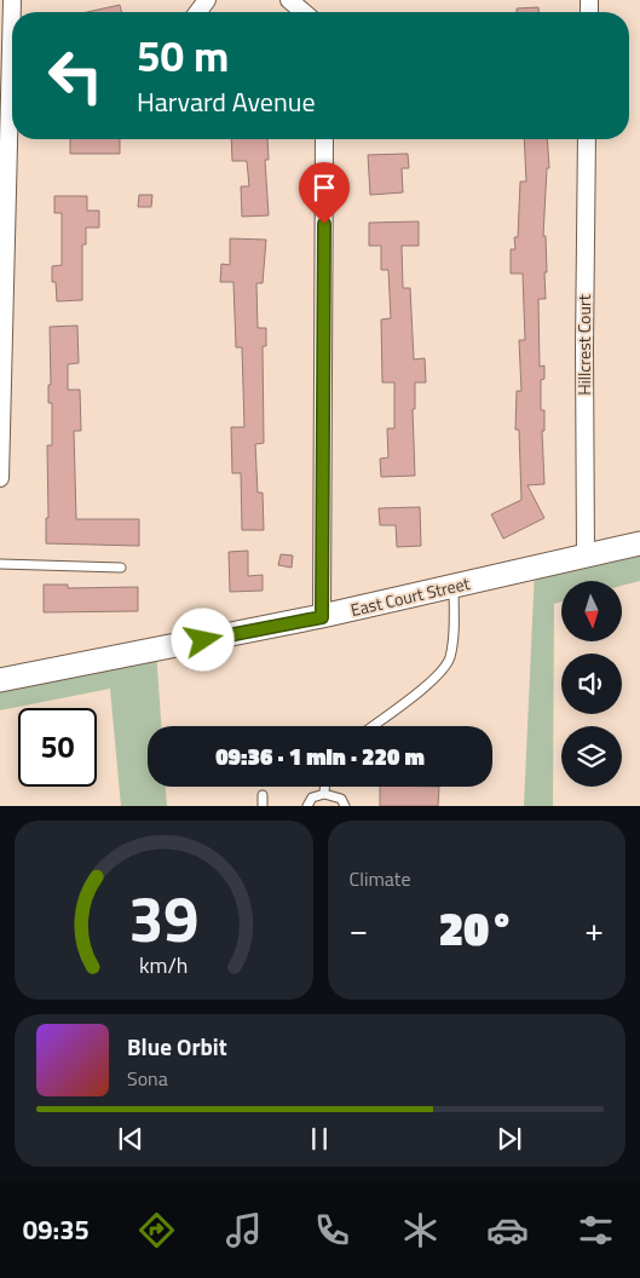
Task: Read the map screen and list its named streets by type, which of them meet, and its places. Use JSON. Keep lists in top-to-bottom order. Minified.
{"streets":{"main road":["East Court Street"],"street":["Hillcrest Court"]},"crossings":[["Hillcrest Court","East Court Street"]],"north":"bottom","page":{"turn":["50 m","Harvard Avenue"],"limit":"50","trip":"09:36 · 1 min · 220 m","tile":"Climate","heat":["−","20°","+"],"song":["Blue Orbit","Sona"],"tabs":"09:35","gauge":["39","km/h"]}}
